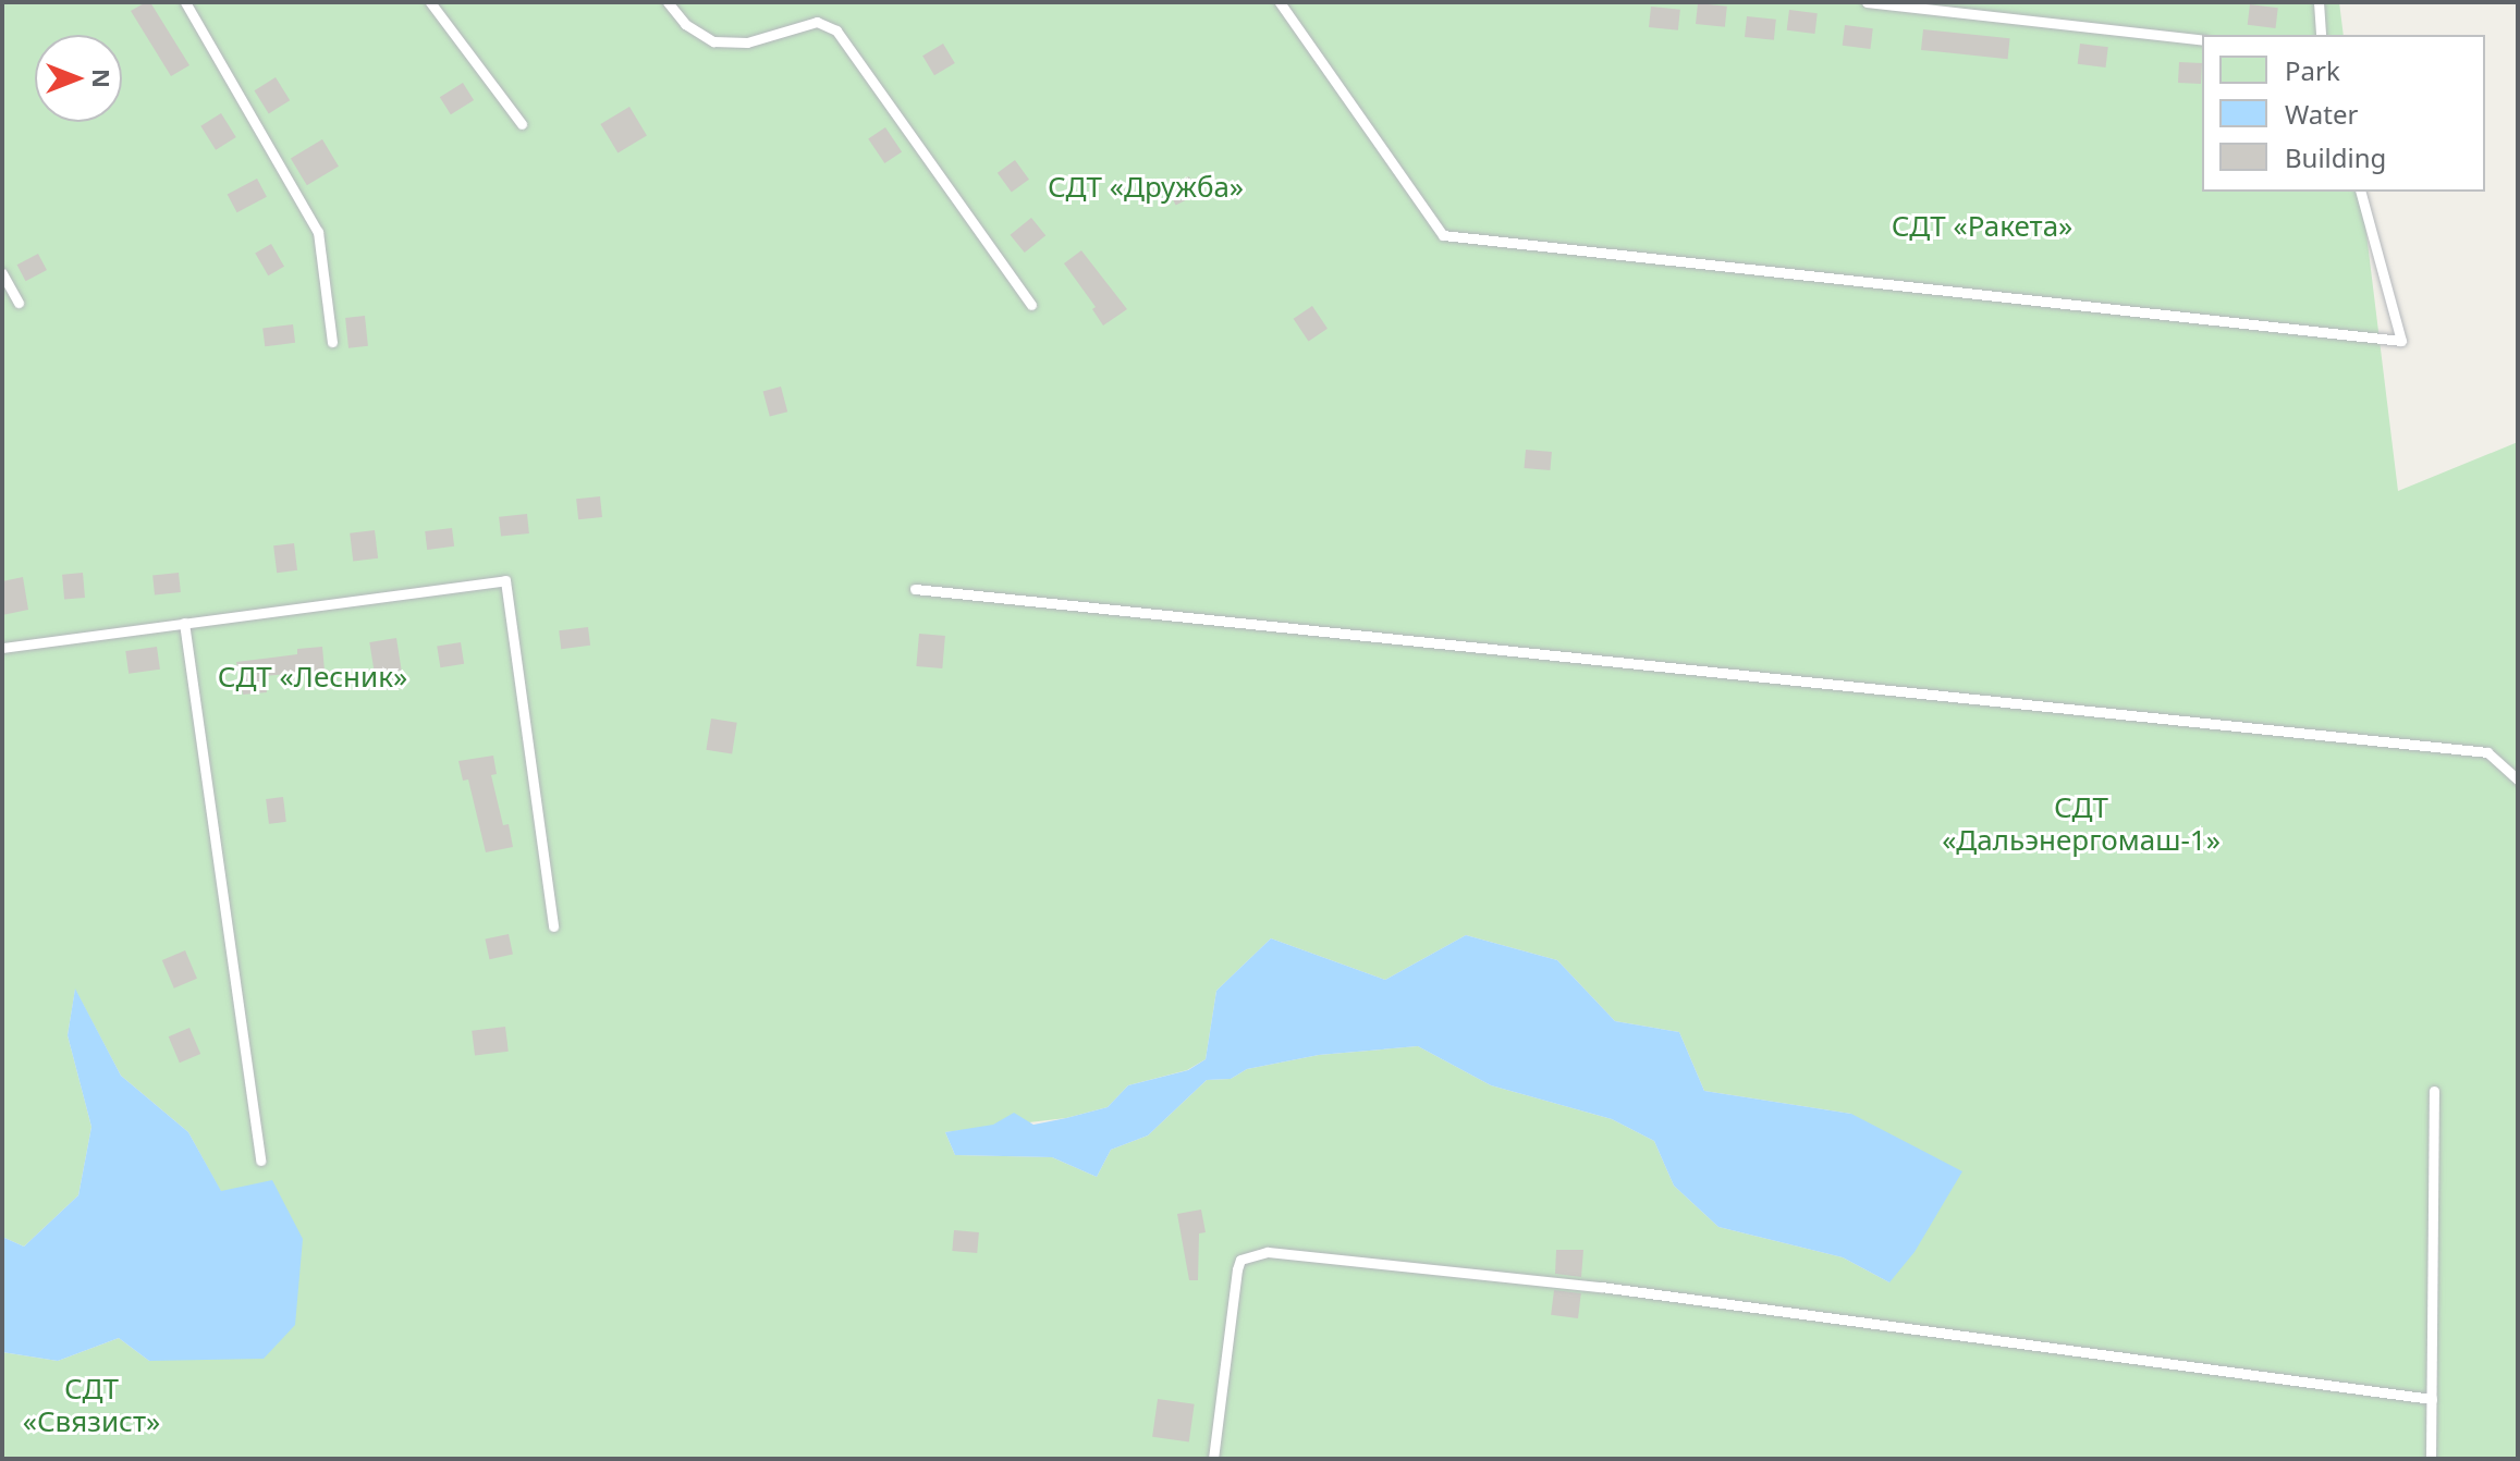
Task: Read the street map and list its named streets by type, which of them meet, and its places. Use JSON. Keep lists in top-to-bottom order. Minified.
{"parks":["СДТ «Дружба»","СДТ «Ракета»","СДТ «Лесник»","СДТ «Дальэнергомаш-1»","СДТ «Связист»"],"legend":["Park","Water","Building"],"north":"right"}
